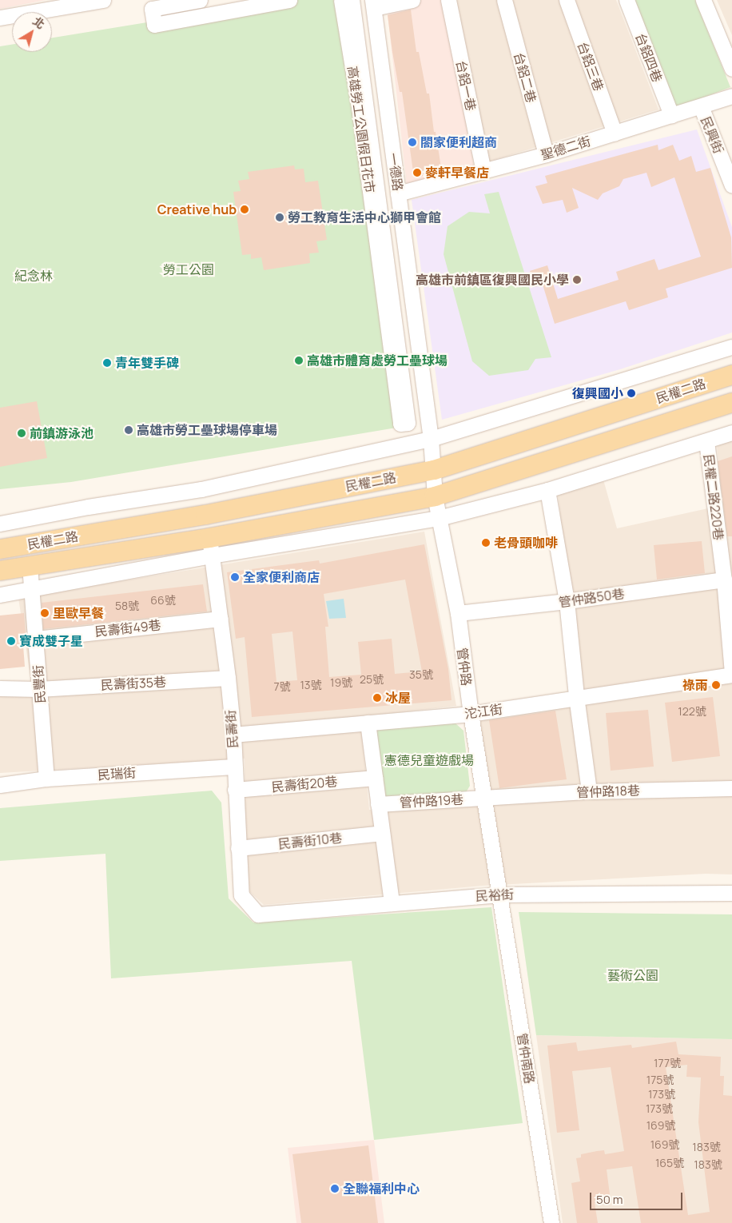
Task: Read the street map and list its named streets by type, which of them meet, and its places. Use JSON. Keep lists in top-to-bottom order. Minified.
{"streets":{"main road":["民權二路"],"street":["台鋁四巷","台鋁三巷","台鋁二巷","台鋁一巷","高雄勞工公園假日花市","民興街","聖德二街","一德路","民權二路220巷","管仲路50巷","民壽街49巷","管仲路","民壽街35巷","民豐街","沱江街","民壽街","民瑞街","民壽街20巷","管仲路18巷","管仲路19巷","民壽街10巷","民裕街","管仲南路"]},"crossings":[["台鋁四巷","聖德二街"],["台鋁三巷","聖德二街"],["台鋁二巷","聖德二街"],["台鋁一巷","聖德二街"],["民興街","聖德二街"],["聖德二街","一德路"],["一德路","民權二路"],["一德路","管仲路"],["民權二路","民權二路220巷"],["民權二路","管仲路"],["民權二路","民豐街"],["民權二路","民壽街"],["民權二路220巷","管仲路50巷"],["民權二路220巷","沱江街"],["管仲路50巷","管仲路"],["民壽街49巷","民豐街"],["民壽街49巷","民壽街"],["管仲路","沱江街"],["管仲路","管仲路18巷"],["管仲路","管仲路19巷"],["管仲路","民裕街"],["管仲路","管仲南路"],["民壽街35巷","民豐街"],["民壽街35巷","民壽街"],["民豐街","民瑞街"],["沱江街","民壽街"],["民壽街","民瑞街"],["民壽街","民壽街20巷"],["民壽街","民壽街10巷"],["民壽街","民裕街"],["管仲路18巷","管仲路19巷"],["民裕街","管仲南路"]],"parks":["勞工公園","紀念林","憲德兒童遊戲場","藝術公園"],"places":["閤家便利超商","麥軒早餐店","Creative hub","勞工教育生活中心獅甲會館","高雄市前鎮區復興國民小學","高雄市體育處勞工壘球場","青年雙手碑","復興國小","高雄市勞工壘球場停車場","前鎮游泳池","老骨頭咖啡","全家便利商店","里歐早餐","寶成雙子星","祿雨","冰屋","全聯福利中心"],"house_numbers":["66號","58號","35號","25號","19號","13號","7號","122號","177號","175號","173號","173號","169號","169號","183號","165號","183號"],"scale_bar":"50 m","north":"top right"}
